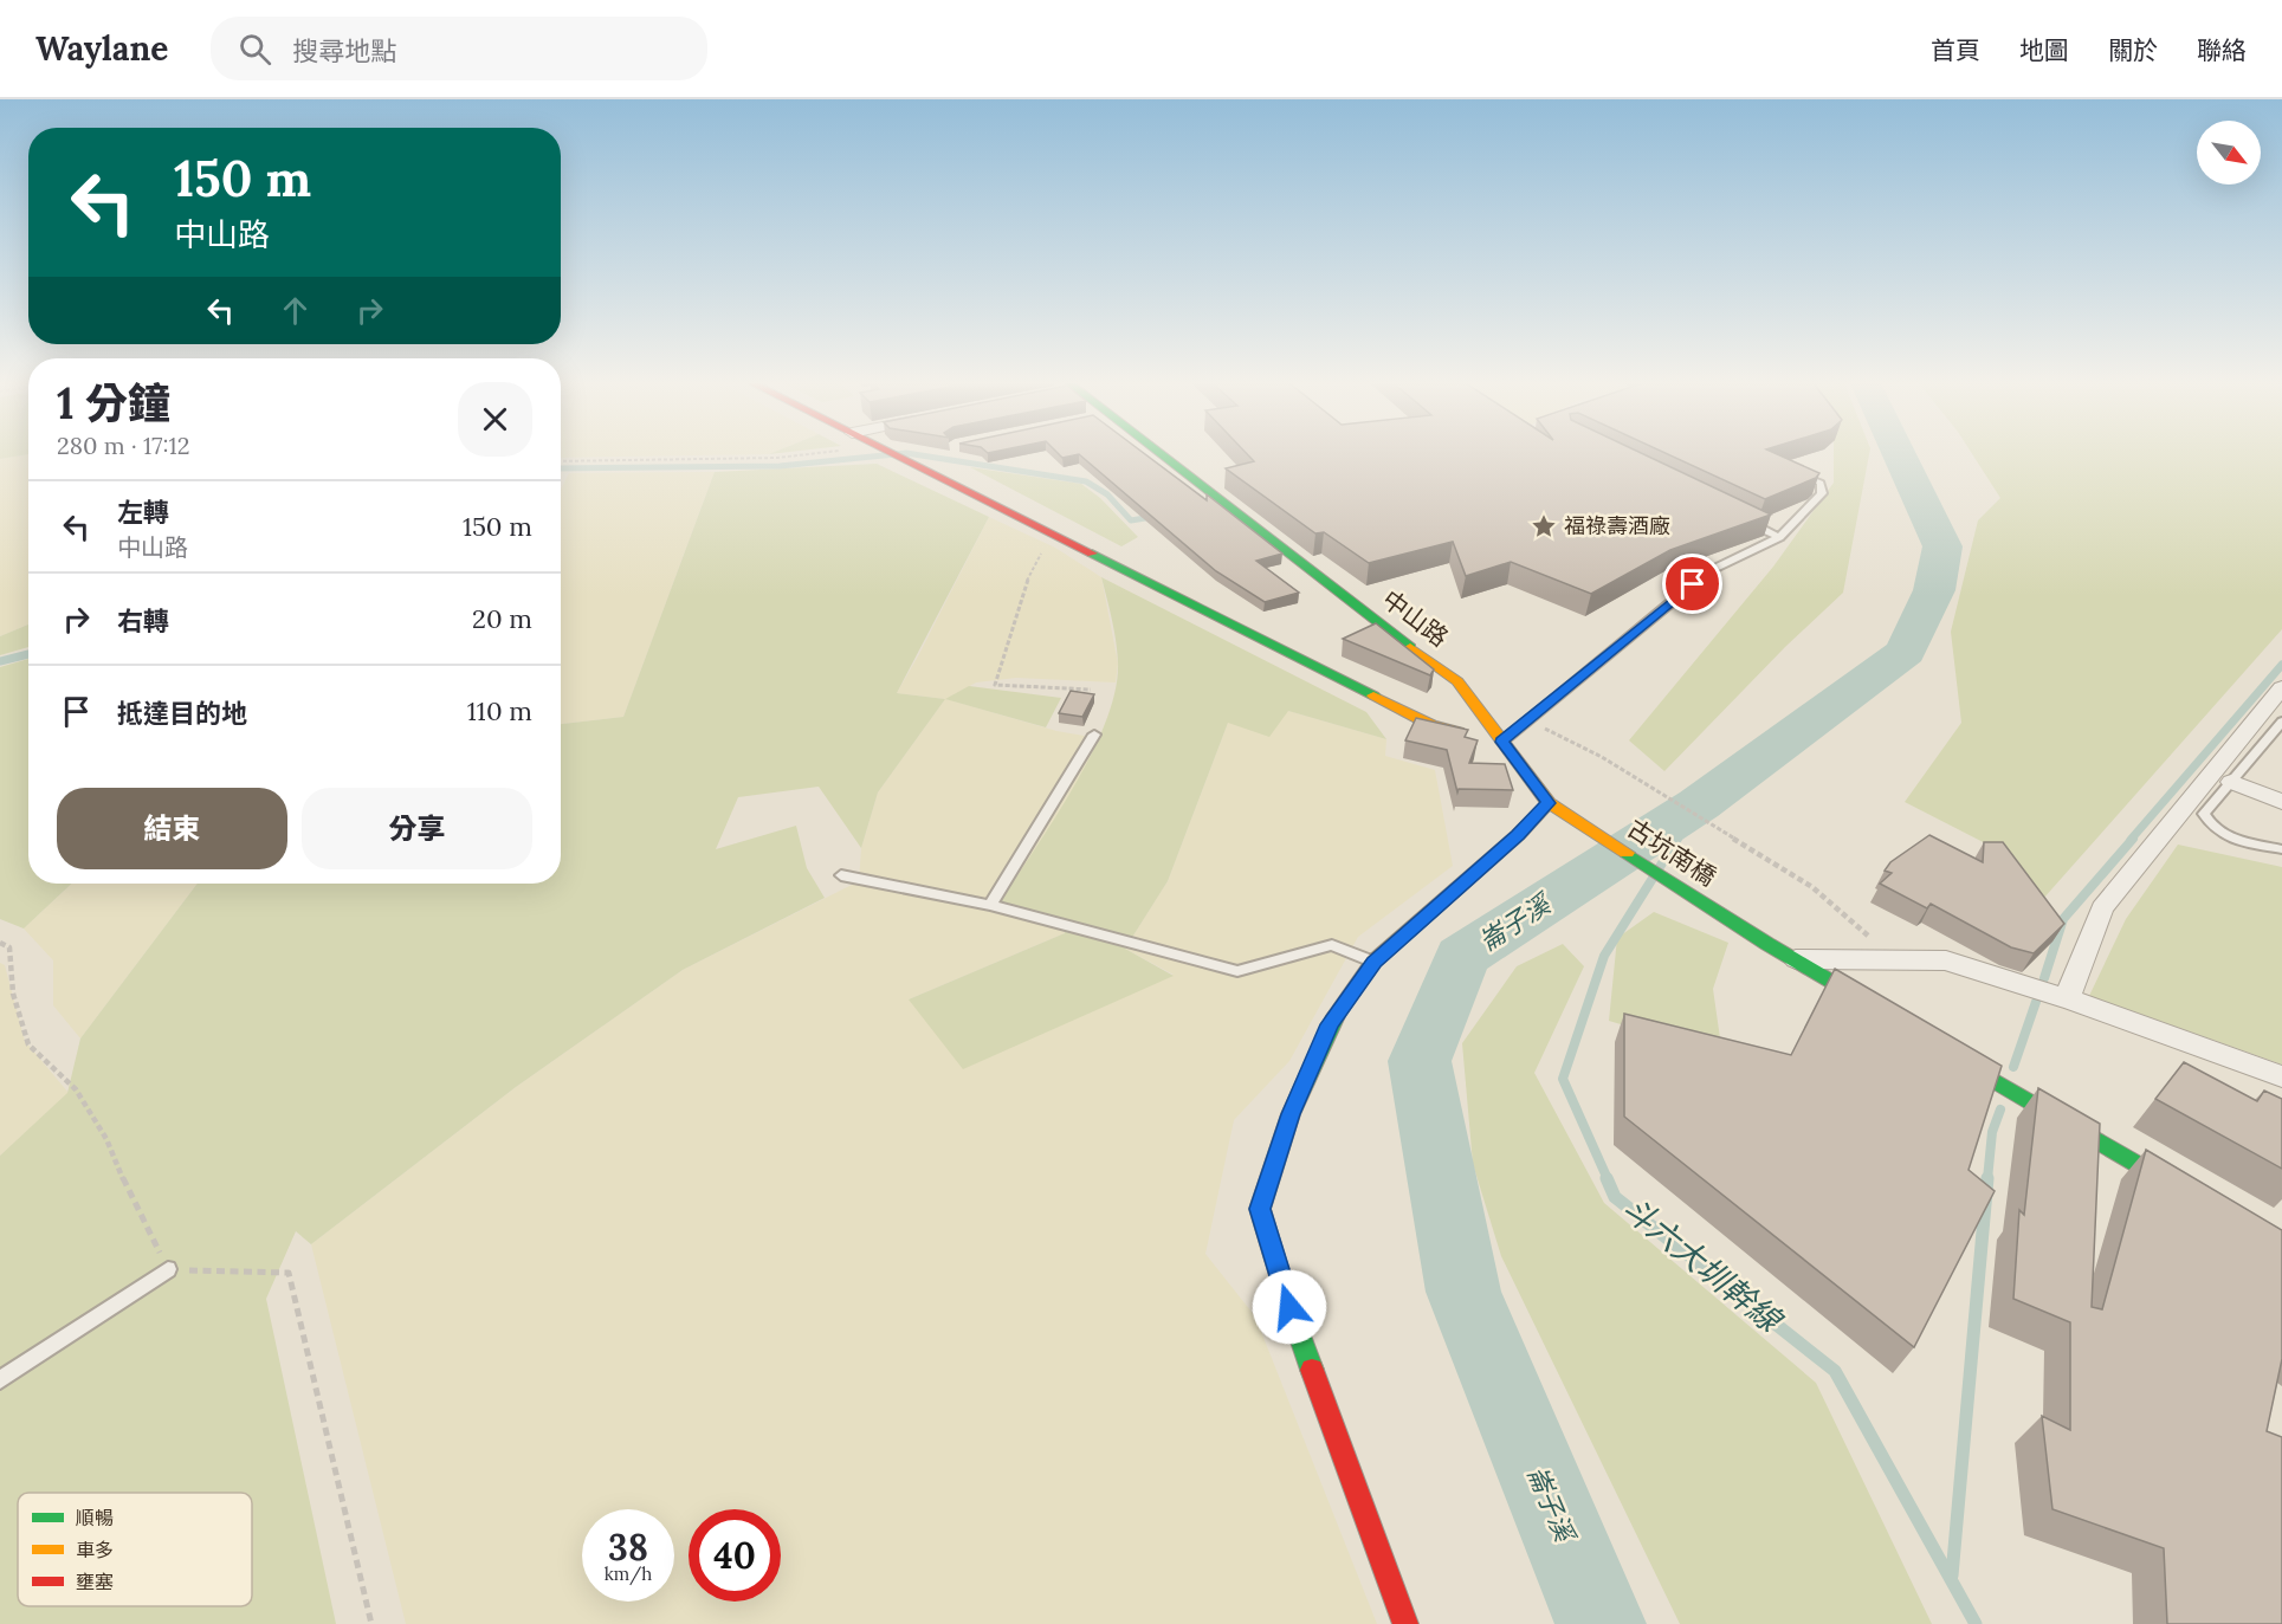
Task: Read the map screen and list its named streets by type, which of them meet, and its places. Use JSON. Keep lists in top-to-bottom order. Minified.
{"streets":{"street":["中山路","古坑南橋"]},"crossings":[["中山路","古坑南橋"]],"water":["崙子溪","斗六大圳幹線"],"places":{"place":["福祿壽酒廠"]},"legend":["順暢","車多","壅塞"],"north":"bottom right","page":{"header":"Waylane","search":"搜尋地點","nav":["首頁","地圖","關於","聯絡"],"turn":["150 m","中山路"],"heading":["1 分鐘","280 m · 17:12"],"list":[{"name":"左轉","note":"中山路","value":"150 m"},{"name":"右轉","value":"20 m"},{"name":"抵達目的地","value":"110 m"}],"buttons":["結束","分享"],"speed":"38 km/h","limit":"40"}}
